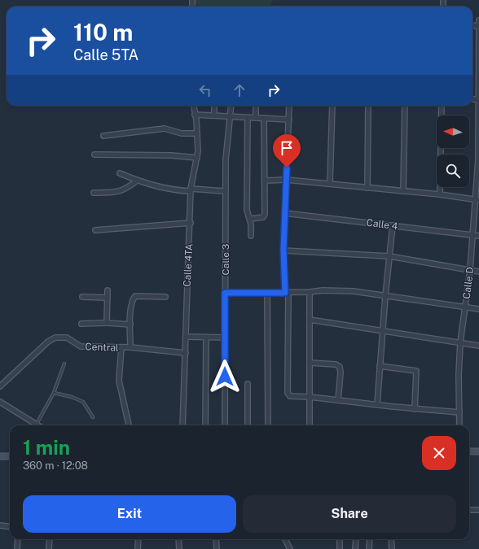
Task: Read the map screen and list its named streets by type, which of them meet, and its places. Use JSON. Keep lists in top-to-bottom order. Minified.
{"streets":{"street":["Calle 4","Calle 3","Calle 4TA","Calle D","Central"]},"crossings":[["Calle 4","Calle D"],["Calle 4TA","Central"]],"north":"left","page":{"turn":["110 m","Calle 5TA"],"heading":["1 min","360 m · 12:08"],"buttons":["Exit","Share"]}}
